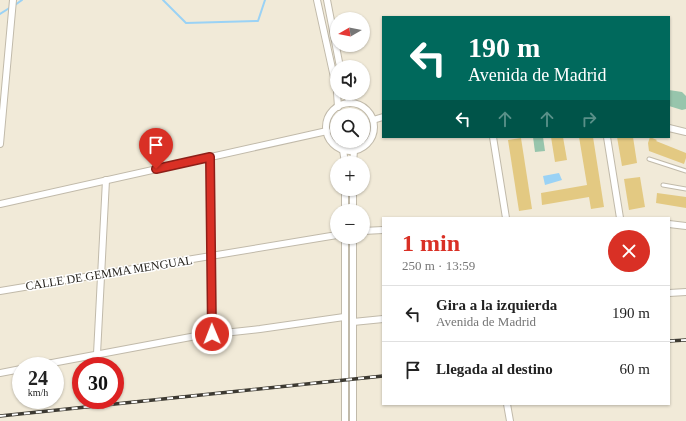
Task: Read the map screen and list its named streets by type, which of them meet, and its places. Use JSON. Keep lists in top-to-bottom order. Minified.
{"streets":{"street":["CALLE DE GEMMA MENGUAL"]},"north":"left","page":{"map_buttons":["+","−"],"turn":["190 m","Avenida de Madrid"],"heading":["1 min","250 m · 13:59"],"list":[{"name":"Gira a la izquierda","note":"Avenida de Madrid","value":"190 m"},{"name":"Llegada al destino","value":"60 m"}],"speed":"24 km/h","limit":"30"}}
